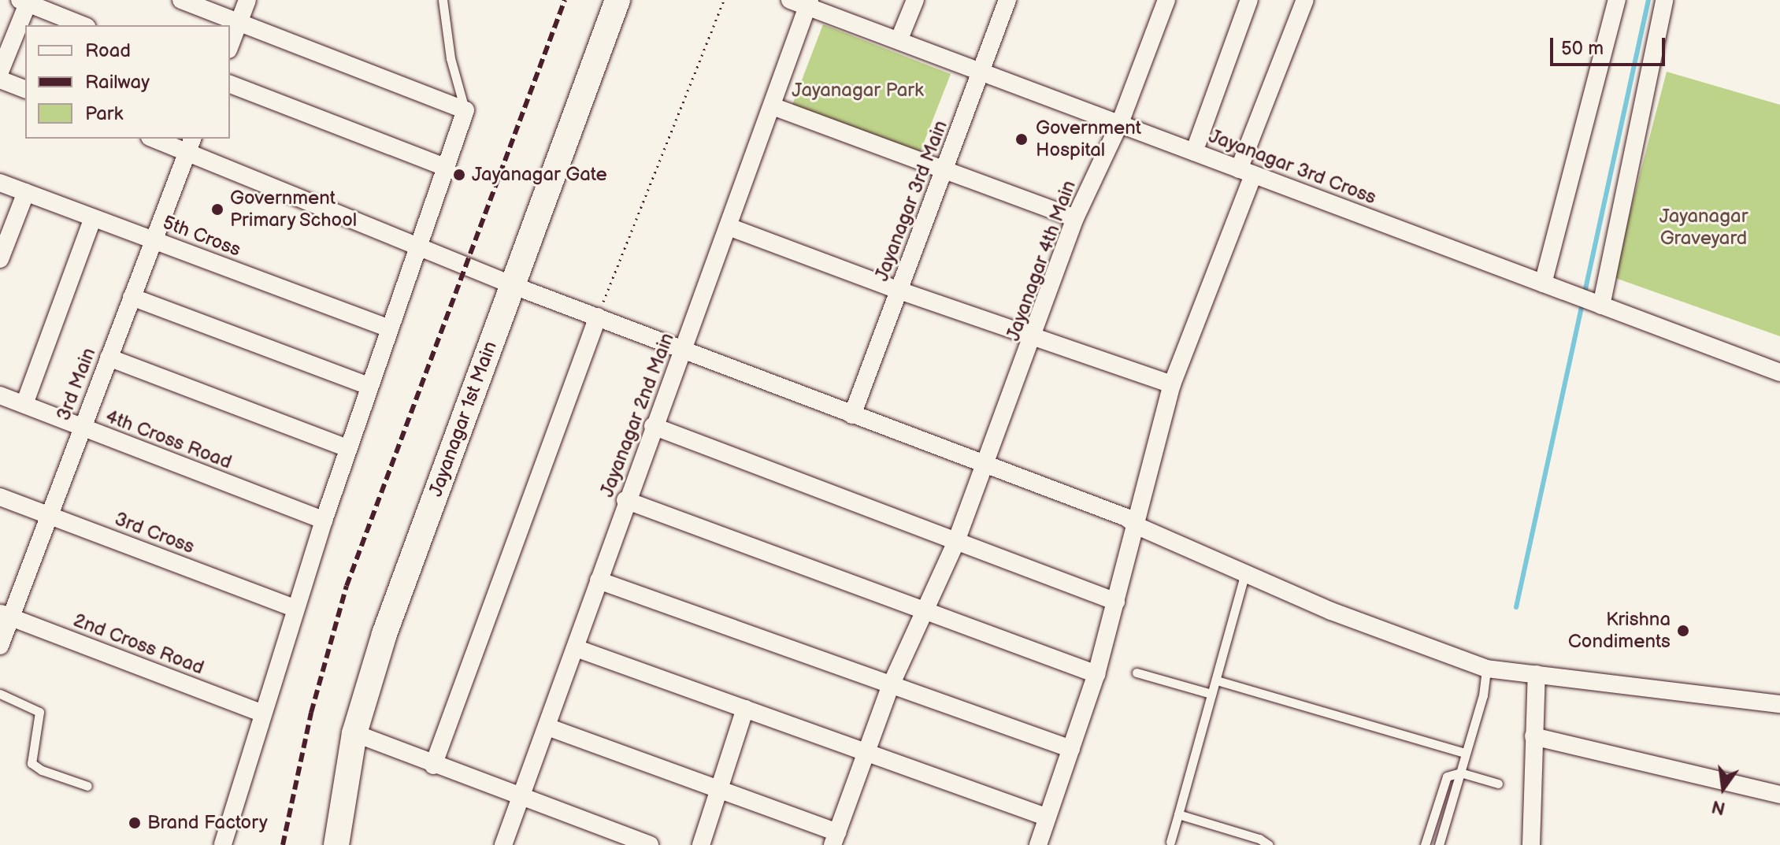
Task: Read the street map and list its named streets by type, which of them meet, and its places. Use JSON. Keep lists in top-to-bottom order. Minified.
{"streets":{"street":["Jayanagar 3rd Cross","Jayanagar 3rd Main","5th Cross","Jayanagar 4th Main","3rd Main","Jayanagar 2nd Main","Jayanagar 1st Main","4th Cross Road","3rd Cross","2nd Cross Road"]},"crossings":[["Jayanagar 3rd Cross","Jayanagar 3rd Main"],["Jayanagar 3rd Cross","Jayanagar 4th Main"],["Jayanagar 3rd Cross","Jayanagar 2nd Main"],["5th Cross","3rd Main"],["3rd Main","4th Cross Road"],["3rd Main","3rd Cross"],["3rd Main","2nd Cross Road"]],"parks":["Jayanagar Park","Jayanagar Graveyard"],"places":["Government Hospital","Jayanagar Gate","Government Primary School","Krishna Condiments","Brand Factory"],"legend":["Road","Railway","Park"],"scale_bar":"50 m","north":"bottom"}
